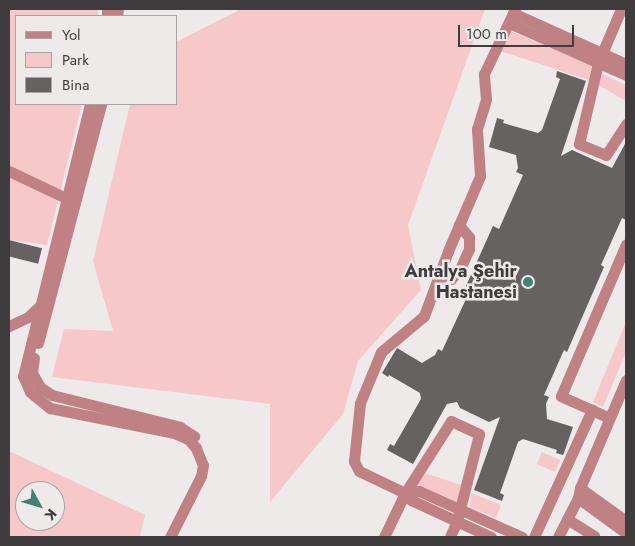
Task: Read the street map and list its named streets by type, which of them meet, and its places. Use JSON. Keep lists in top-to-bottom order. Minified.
{"places":["Antalya Şehir Hastanesi"],"legend":["Yol","Park","Bina"],"scale_bar":"100 m","north":"bottom right"}
